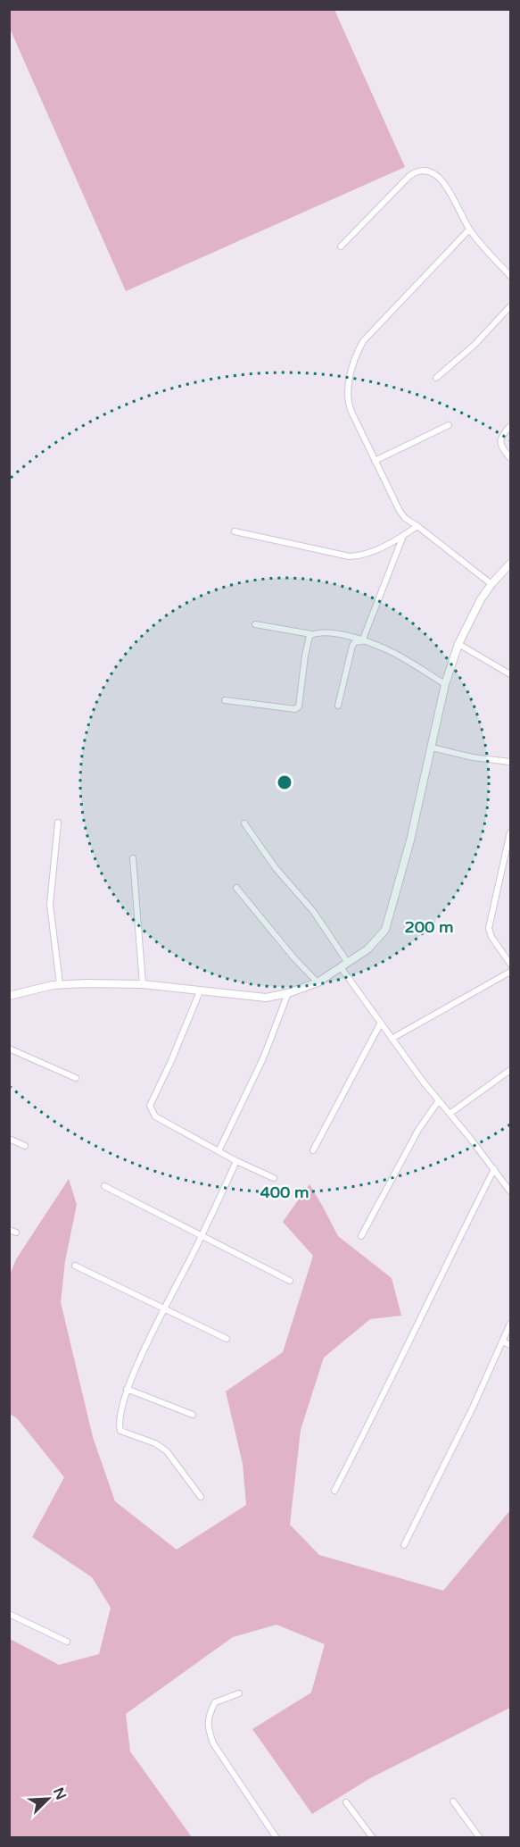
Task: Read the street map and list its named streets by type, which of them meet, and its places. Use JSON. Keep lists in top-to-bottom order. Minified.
{"north":"top right","rings":["200 m","400 m"]}
